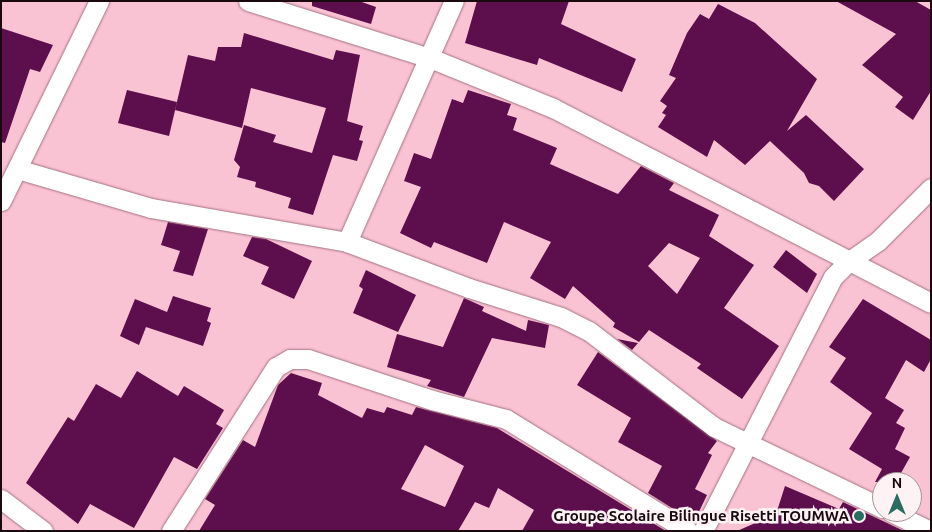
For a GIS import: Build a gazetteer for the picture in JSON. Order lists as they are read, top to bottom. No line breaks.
{"places":["Groupe Scolaire Bilingue Risetti TOUMWA"],"north":"top"}
